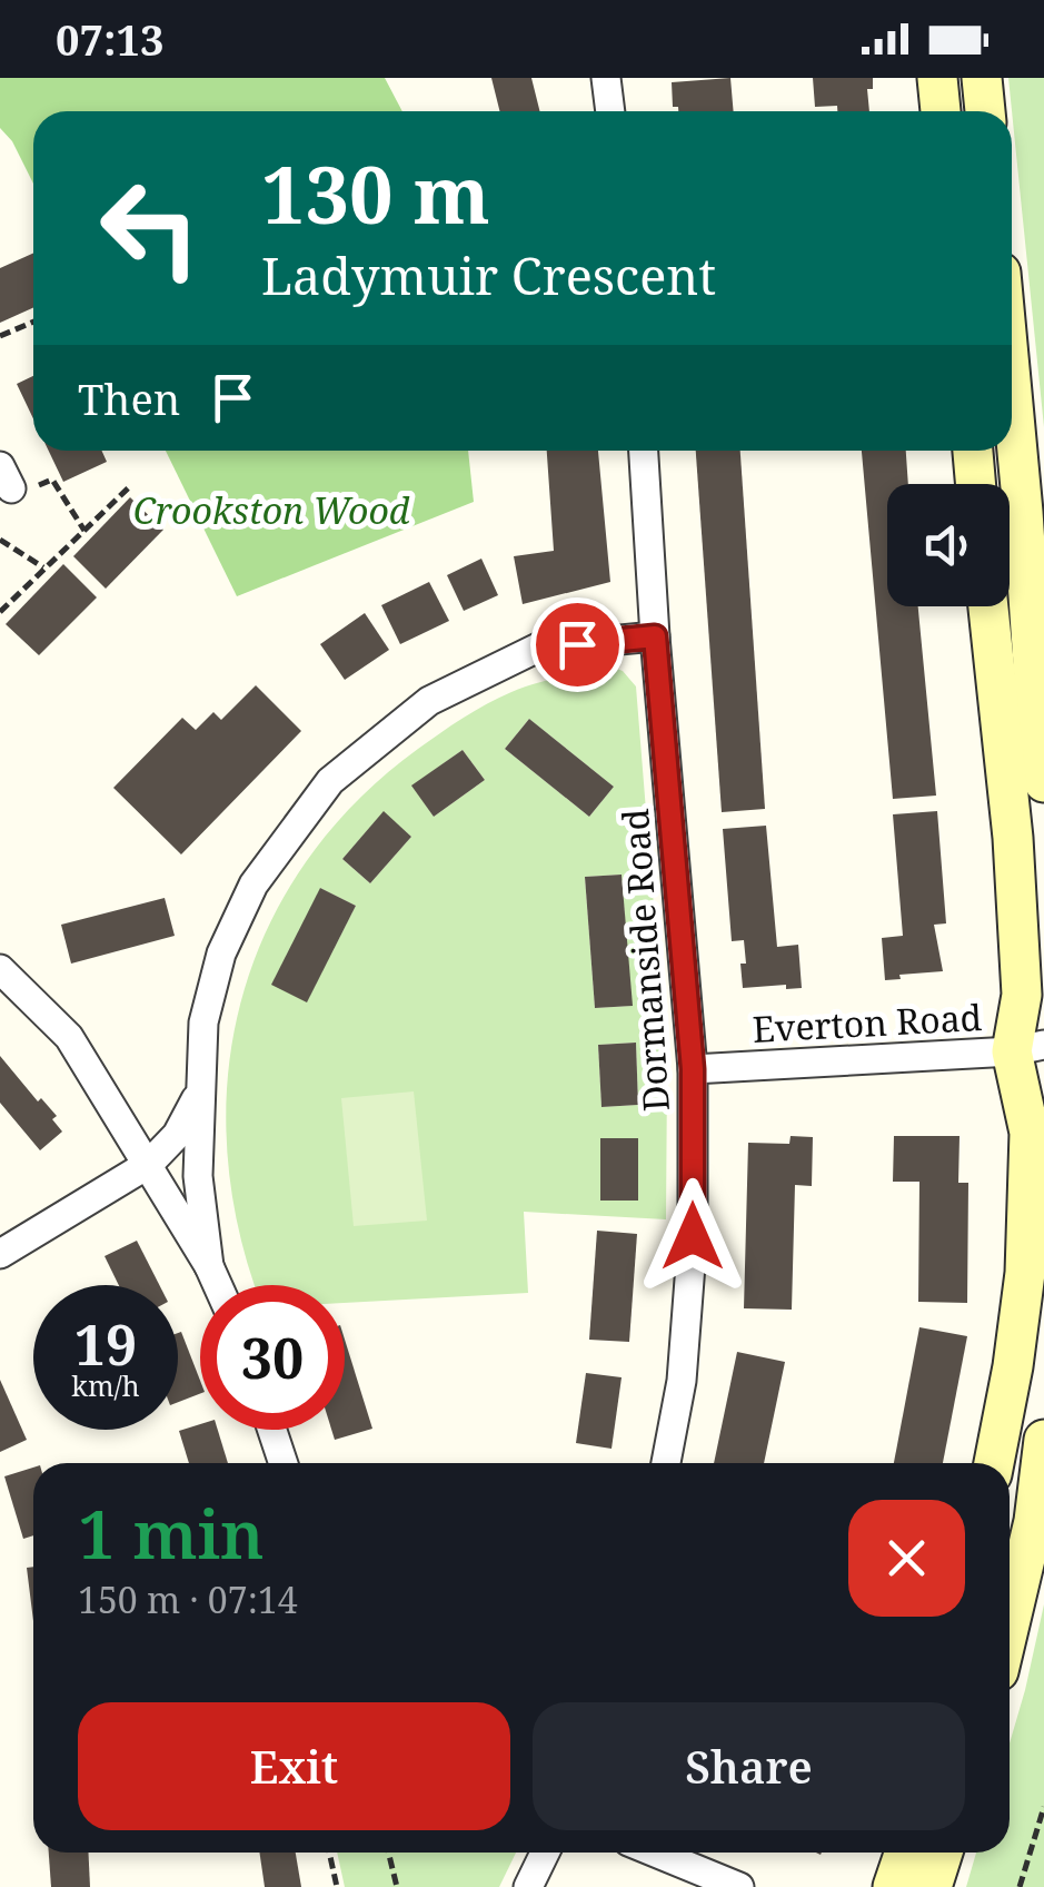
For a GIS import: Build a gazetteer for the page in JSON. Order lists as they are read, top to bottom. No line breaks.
{"streets":{"street":["Dormanside Road","Everton Road"]},"crossings":[["Dormanside Road","Everton Road"]],"parks":["Crookston Wood"],"page":{"status":"07:13","turn":["130 m","Ladymuir Crescent"],"then":"Then","speed":"19 km/h","limit":"30","heading":["1 min","150 m · 07:14"],"buttons":["Exit","Share"]}}
